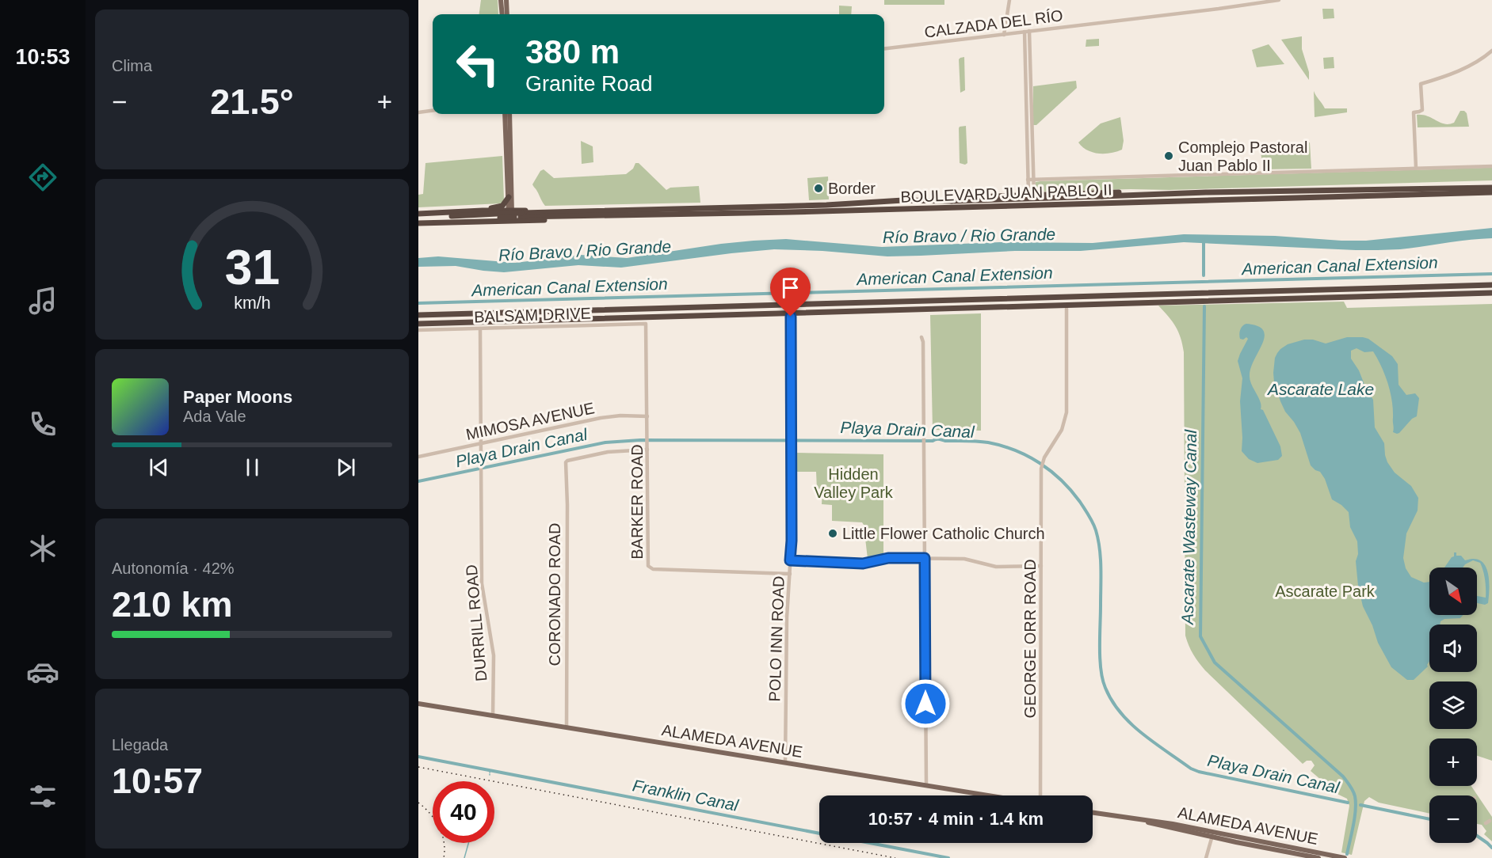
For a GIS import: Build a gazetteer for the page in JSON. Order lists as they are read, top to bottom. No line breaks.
{"streets":{"highway":["BOULEVARD JUAN PABLO II"],"main road":["ALAMEDA AVENUE"],"street":["CALZADA DEL RÍO","BALSAM DRIVE","MIMOSA AVENUE","BARKER ROAD","CORONADO ROAD","DURRILL ROAD","POLO INN ROAD","GEORGE ORR ROAD"]},"crossings":[["BALSAM DRIVE","BARKER ROAD"],["BALSAM DRIVE","DURRILL ROAD"],["MIMOSA AVENUE","BARKER ROAD"],["MIMOSA AVENUE","DURRILL ROAD"],["BARKER ROAD","CORONADO ROAD"],["BARKER ROAD","POLO INN ROAD"],["CORONADO ROAD","ALAMEDA AVENUE"],["DURRILL ROAD","ALAMEDA AVENUE"],["POLO INN ROAD","ALAMEDA AVENUE"]],"water":["Río Bravo / Rio Grande","American Canal Extension","Ascarate Lake","Playa Drain Canal","Ascarate Wasteway Canal","Franklin Canal"],"parks":["Hidden Valley Park","Ascarate Park"],"places":["Complejo Pastoral Juan Pablo II","Border","Little Flower Catholic Church"],"north":"bottom right","page":{"tabs":"10:53","tile":["Clima",["Autonomía · 42%","210 km"],["Llegada","10:57"]],"turn":["380 m","Granite Road"],"heat":["−","21.5°","+"],"song":["Paper Moons","Ada Vale"],"map_buttons":["+","−"],"limit":"40","trip":"10:57 · 4 min · 1.4 km","gauge":["31","km/h"]}}
